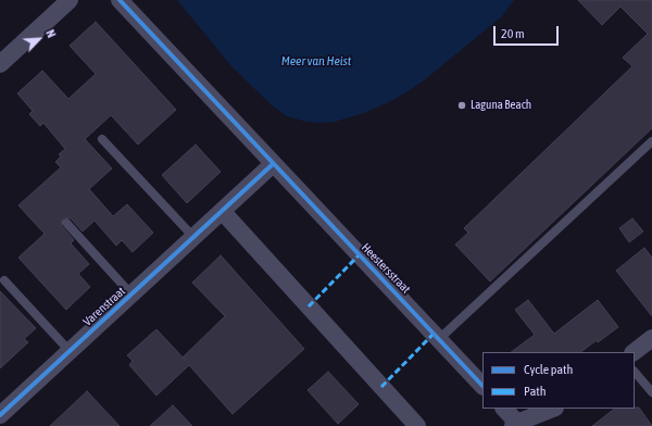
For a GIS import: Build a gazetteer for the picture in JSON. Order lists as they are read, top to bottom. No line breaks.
{"streets":{"street":["Heestersstraat","Varenstraat"]},"water":["Meer van Heist"],"places":["Laguna Beach"],"legend":["Cycle path","Path"],"scale_bar":"20 m","north":"top right"}
